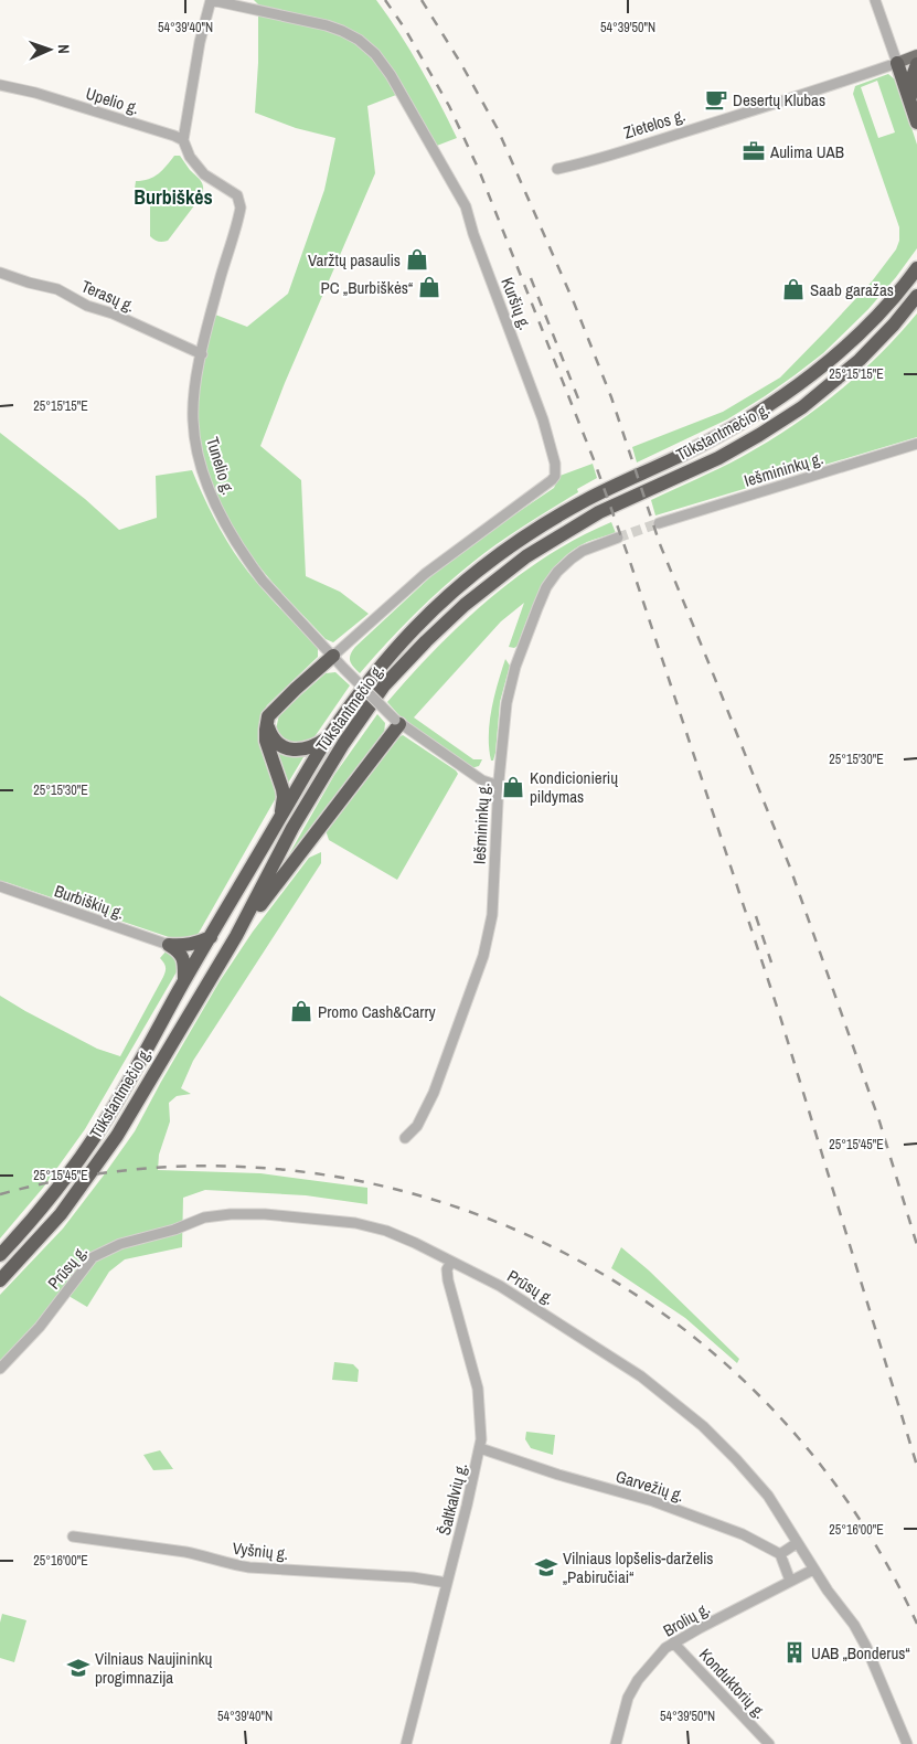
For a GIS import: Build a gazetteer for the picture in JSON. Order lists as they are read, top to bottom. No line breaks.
{"streets":{"highway":["Tūkstantmečio g."],"main road":["Zietelos g."],"street":["Upelio g.","Terasų g.","Kuršių g.","Tunelio g.","Iešmininkų g.","Burbiškių g.","Prūsų g.","Garvežių g.","Šaltkalvių g.","Vyšnių g.","Brolių g.","Konduktorių g."]},"crossings":[["Upelio g.","Tunelio g."],["Terasų g.","Tunelio g."],["Kuršių g.","Tunelio g."],["Tunelio g.","Iešmininkų g."],["Prūsų g.","Šaltkalvių g."],["Prūsų g.","Brolių g."],["Garvežių g.","Šaltkalvių g."],["Šaltkalvių g.","Vyšnių g."],["Brolių g.","Konduktorių g."]],"districts":["Burbiškės"],"places":{"cafe":["Desertų Klubas"],"office":["Aulima UAB"],"shop":["Varžtų pasaulis","PC „Burbiškės“","Saab garažas","Kondicionierių pildymas","Promo Cash&Carry"],"school or university":["Vilniaus lopšelis-darželis „Pabiručiai“","Vilniaus Naujininkų progimnazija"],"building":["UAB „Bonderus“"]},"north":"right","coordinates":["54°39'40\"N","54°39'50\"N","25°15'15\"E","25°15'30\"E","25°15'45\"E","25°16'00\"E"]}
